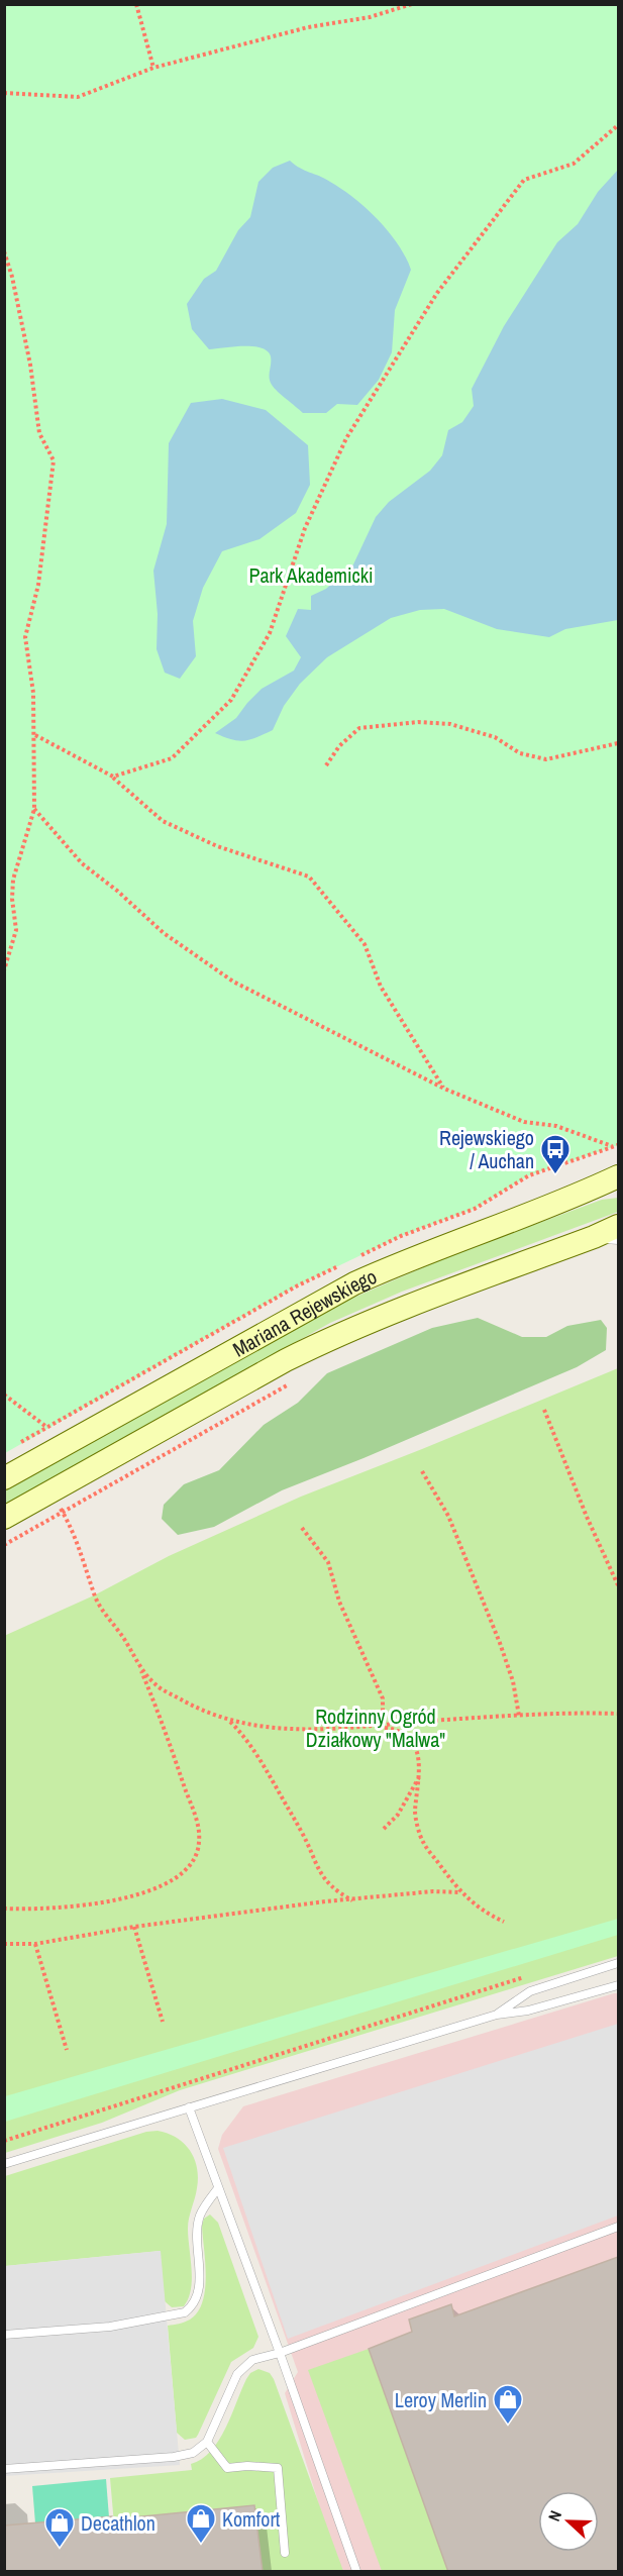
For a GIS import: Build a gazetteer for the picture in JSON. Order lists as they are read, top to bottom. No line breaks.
{"streets":{"street":["Mariana Rejewskiego"]},"parks":["Park Akademicki","Rodzinny Ogród Działkowy \"Malwa\""],"places":{"bus stop":["Rejewskiego / Auchan"],"shop":["Leroy Merlin","Komfort","Decathlon"]},"north":"left"}
